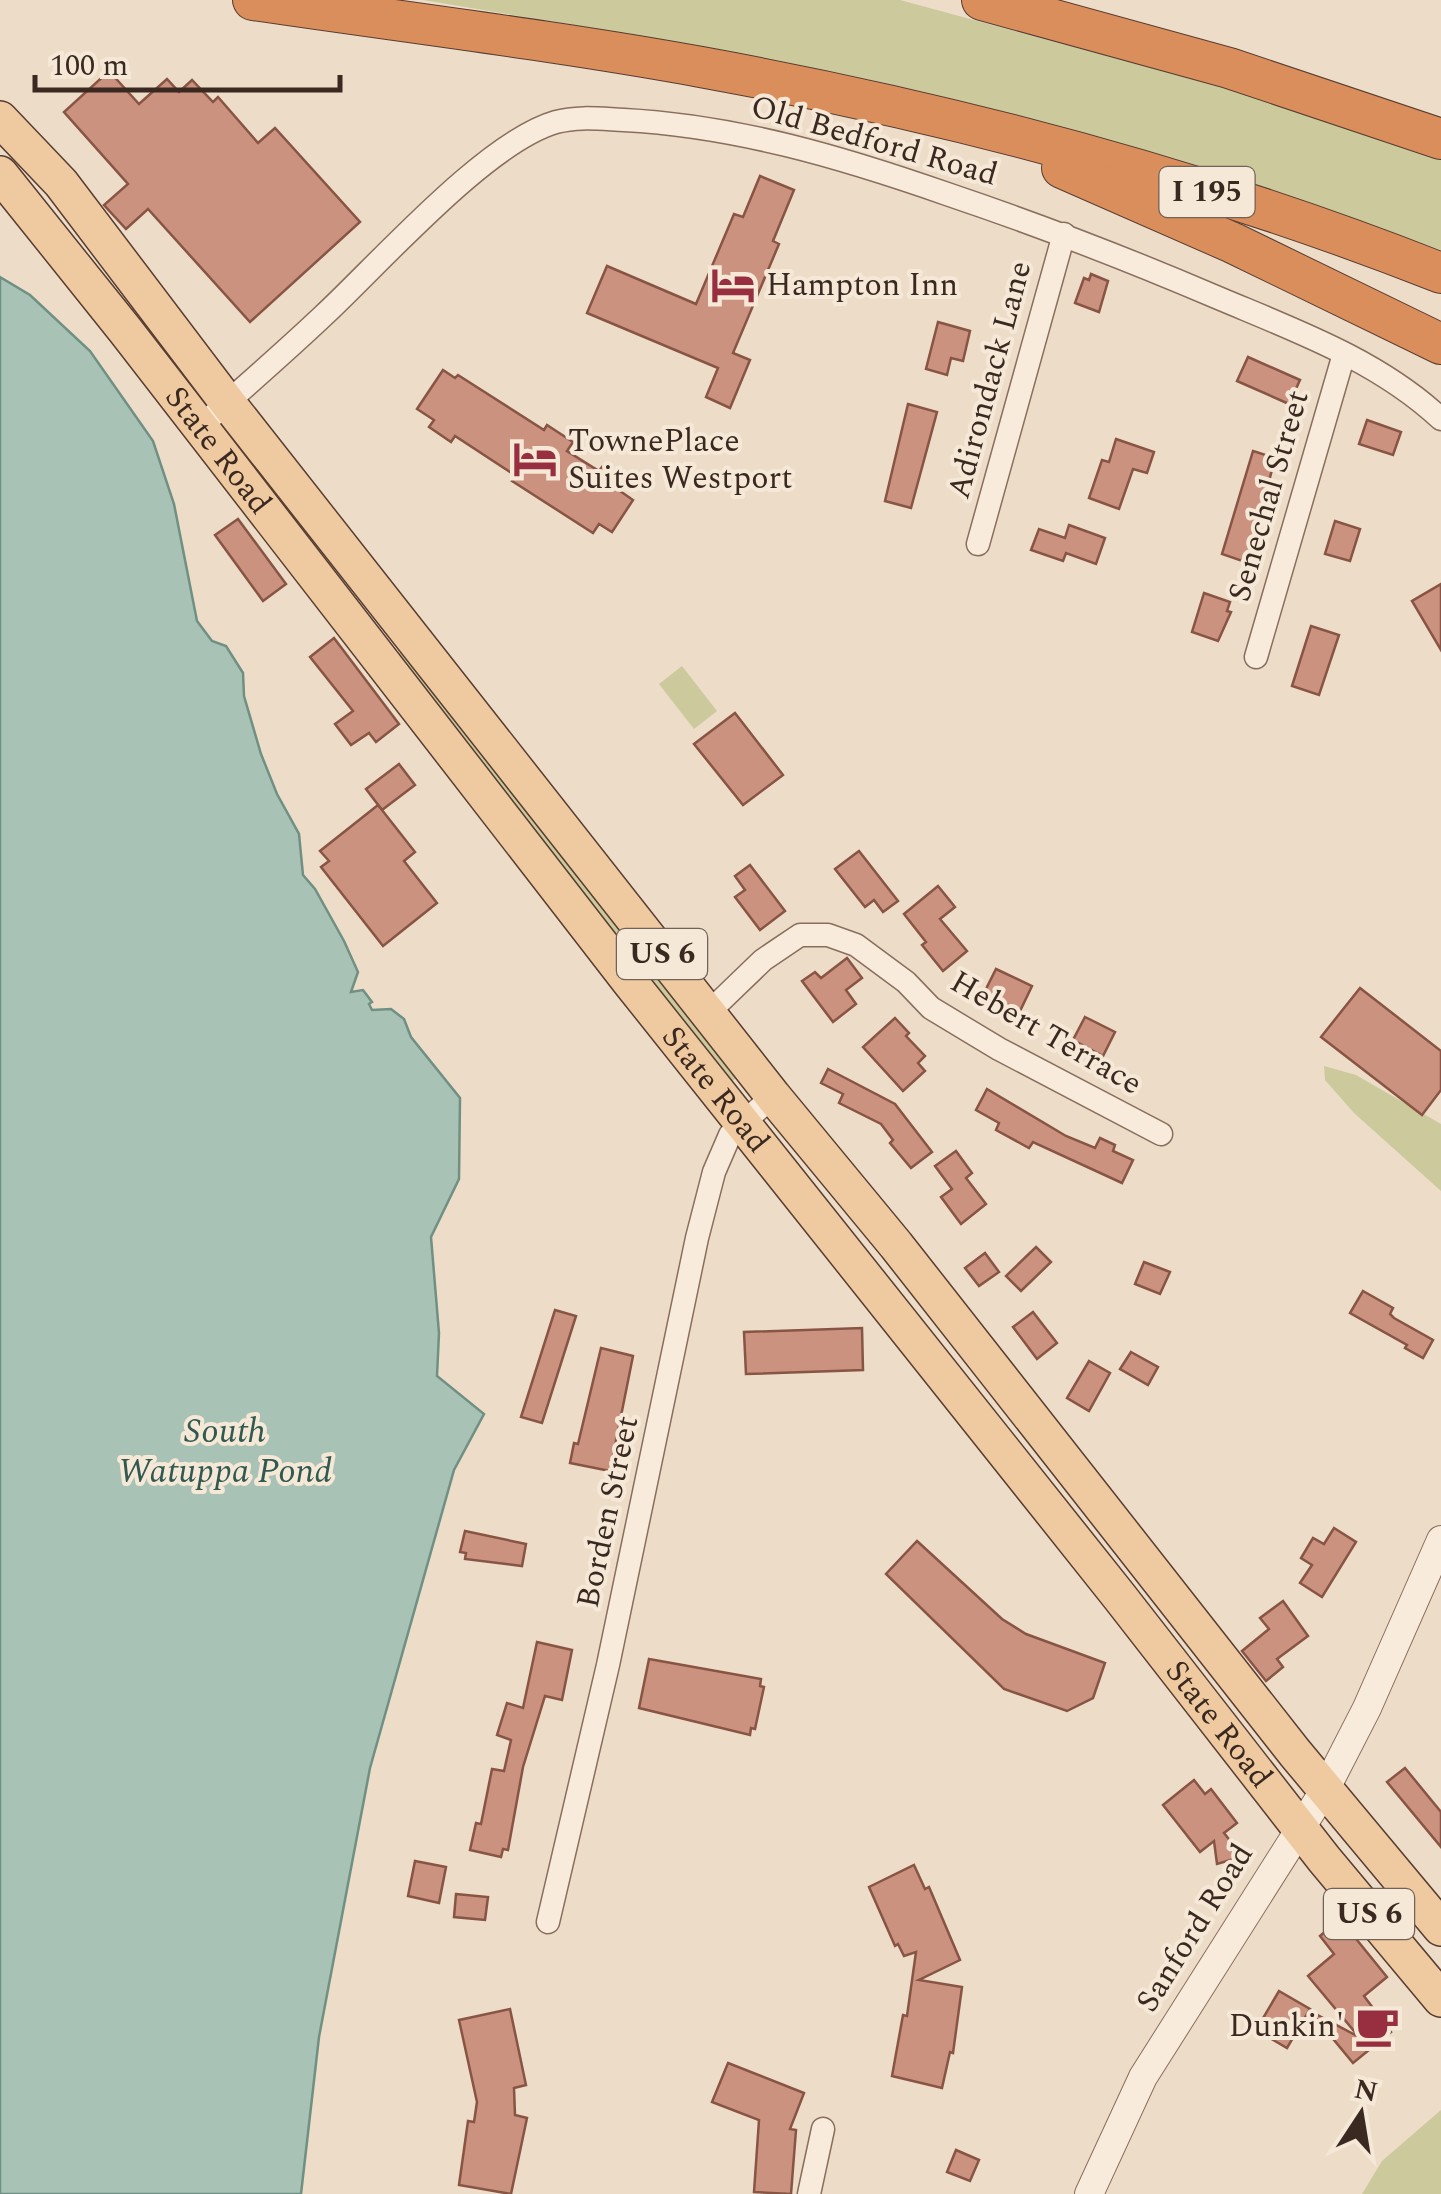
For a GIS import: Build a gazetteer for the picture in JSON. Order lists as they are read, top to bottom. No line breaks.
{"streets":{"highway":["I 195"],"main road":["State Road","US 6"],"street":["Old Bedford Road","Adirondack Lane","Senechal Street","Hebert Terrace","Borden Street","Sanford Road"]},"crossings":[["Old Bedford Road","Adirondack Lane"],["Old Bedford Road","State Road"],["Old Bedford Road","Senechal Street"],["State Road","Hebert Terrace"],["State Road","Borden Street"],["State Road","Sanford Road"]],"water":["South Watuppa Pond"],"places":{"hotel":["Hampton Inn","TownePlace Suites Westport"],"cafe":["Dunkin'"]},"scale_bar":"100 m","north":"top"}
